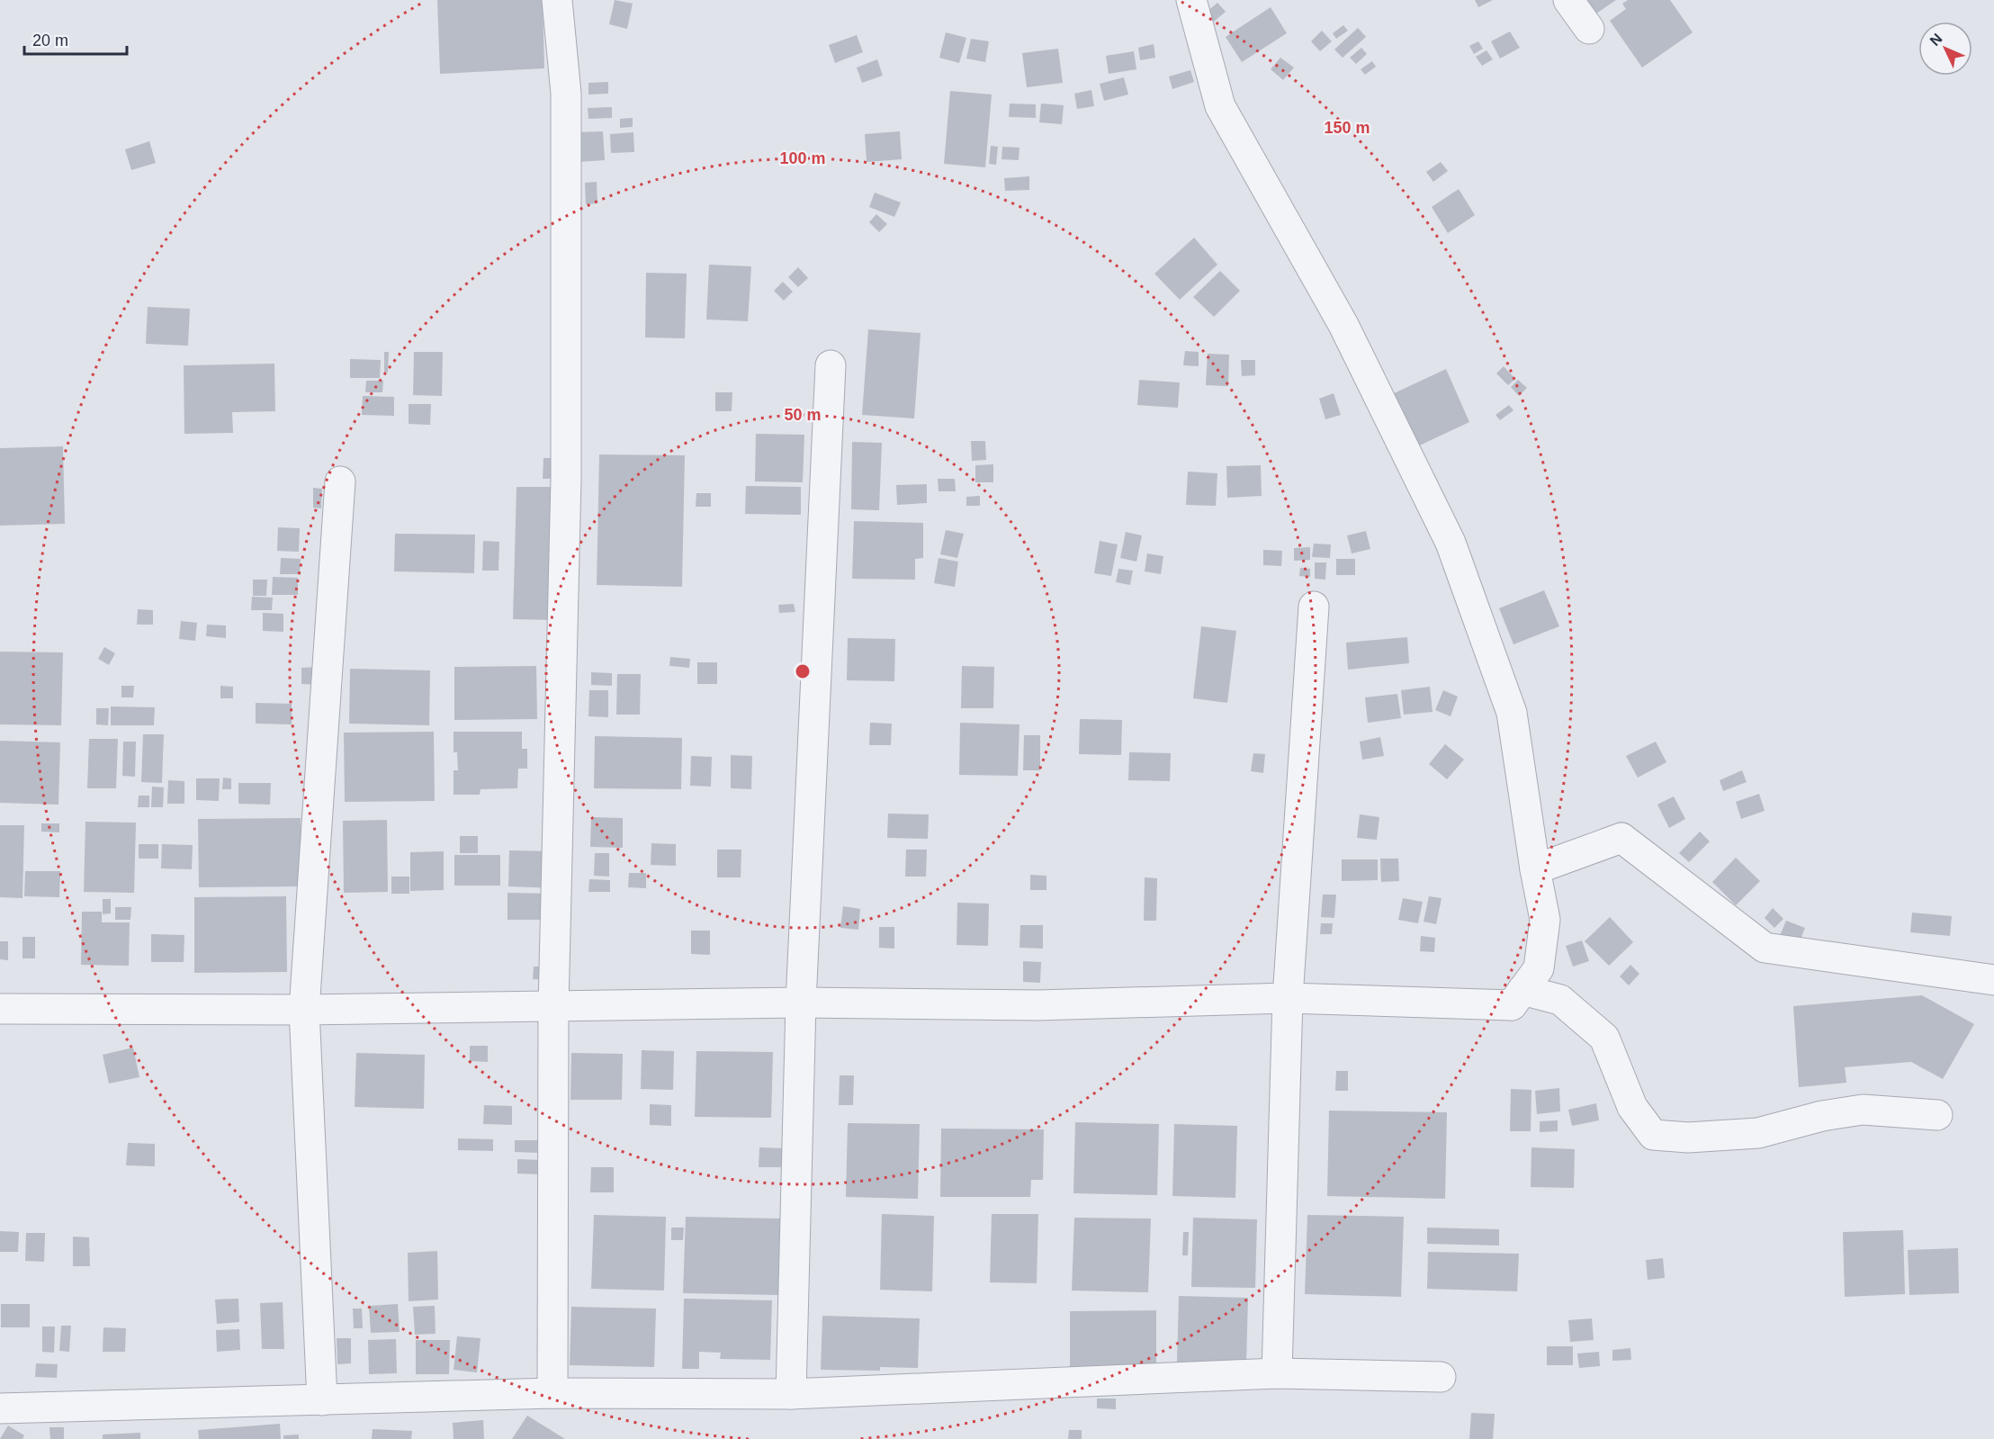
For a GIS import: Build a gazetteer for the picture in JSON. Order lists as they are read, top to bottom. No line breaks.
{"scale_bar":"20 m","north":"top left","rings":["150 m","100 m","50 m"]}
